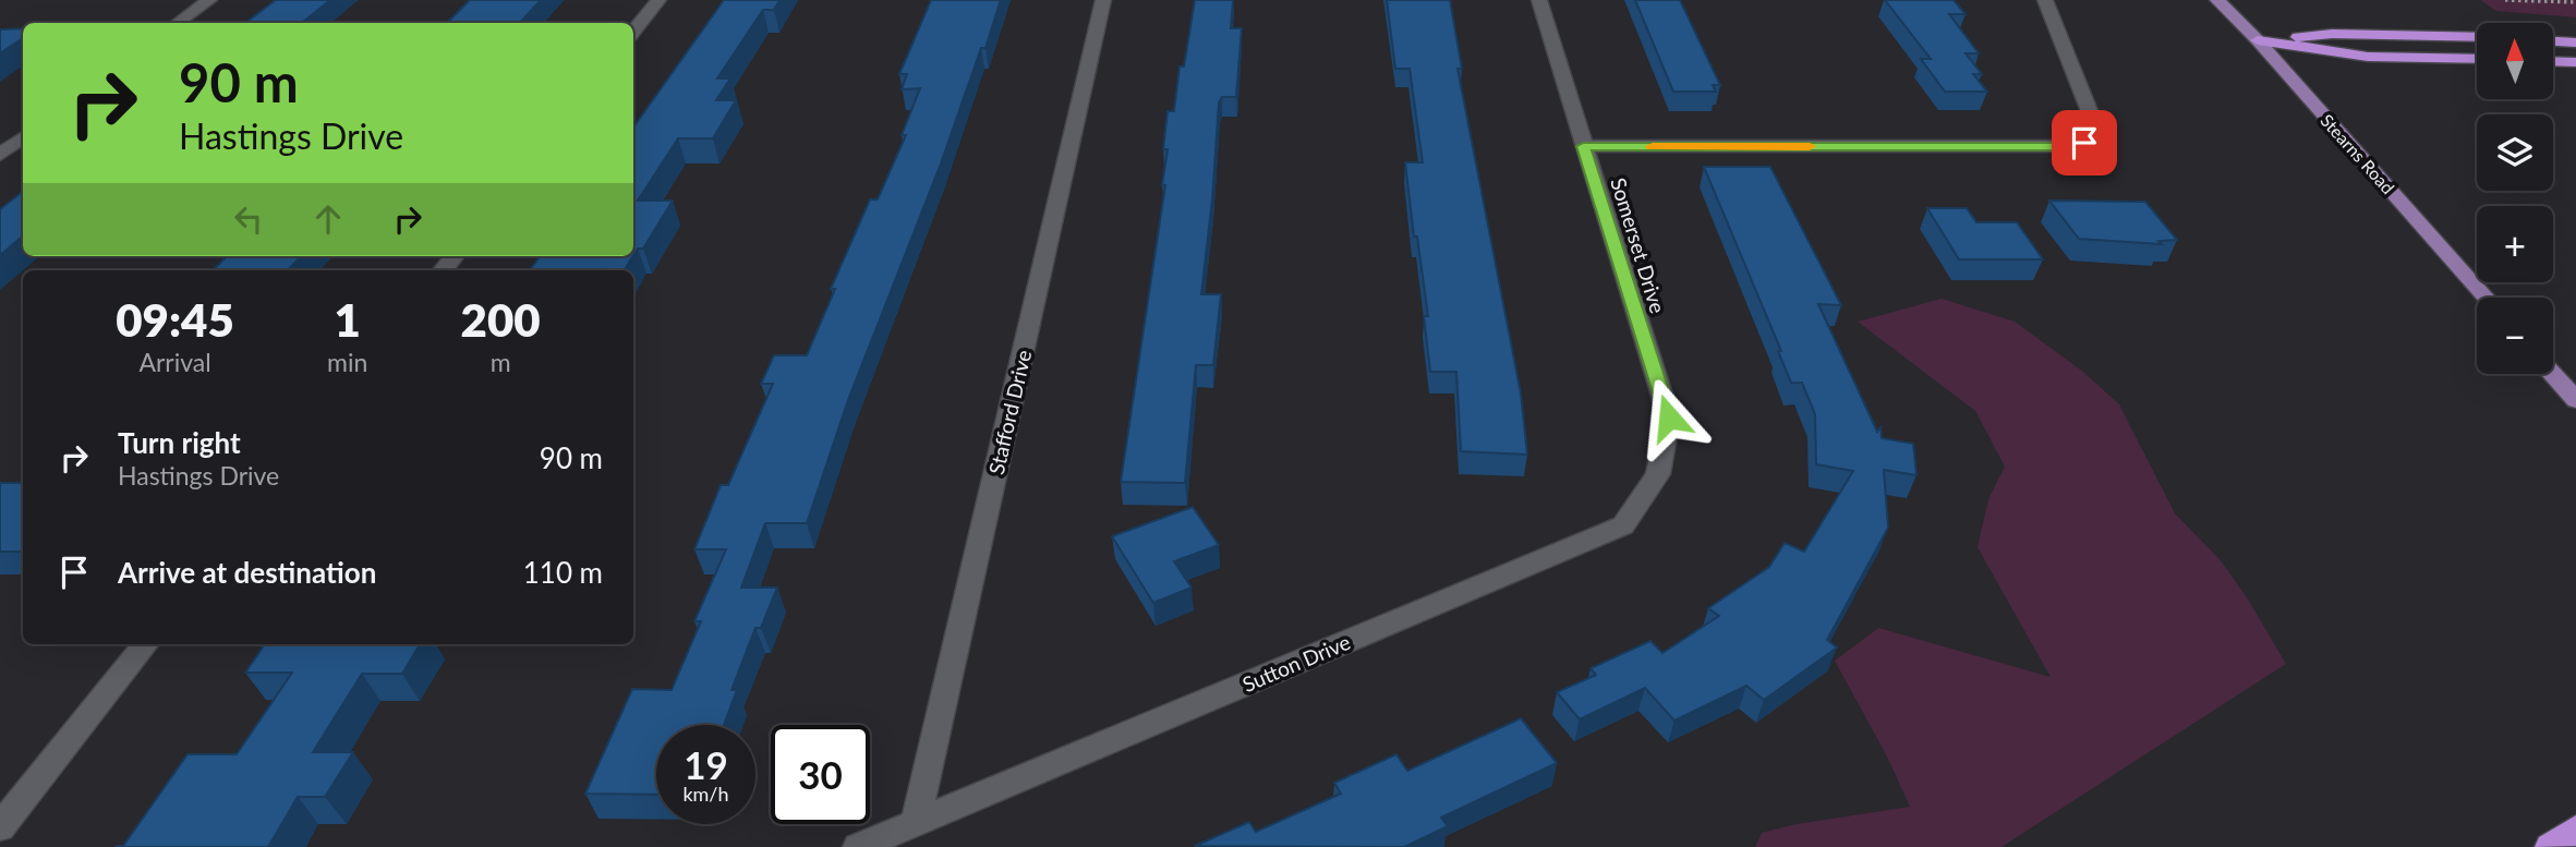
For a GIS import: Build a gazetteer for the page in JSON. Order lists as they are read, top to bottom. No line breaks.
{"streets":{"main road":["Stearns Road"],"street":["Somerset Drive","Stafford Drive","Sutton Drive"]},"crossings":[["Somerset Drive","Sutton Drive"],["Stafford Drive","Sutton Drive"]],"north":"top","page":{"map_buttons":["+","−"],"turn":["90 m","Hastings Drive"],"eta":["09:45","Arrival","1","min","200","m"],"list":[{"name":"Turn right","note":"Hastings Drive","value":"90 m"},{"name":"Arrive at destination","value":"110 m"}],"speed":"19 km/h","limit":"30"}}
